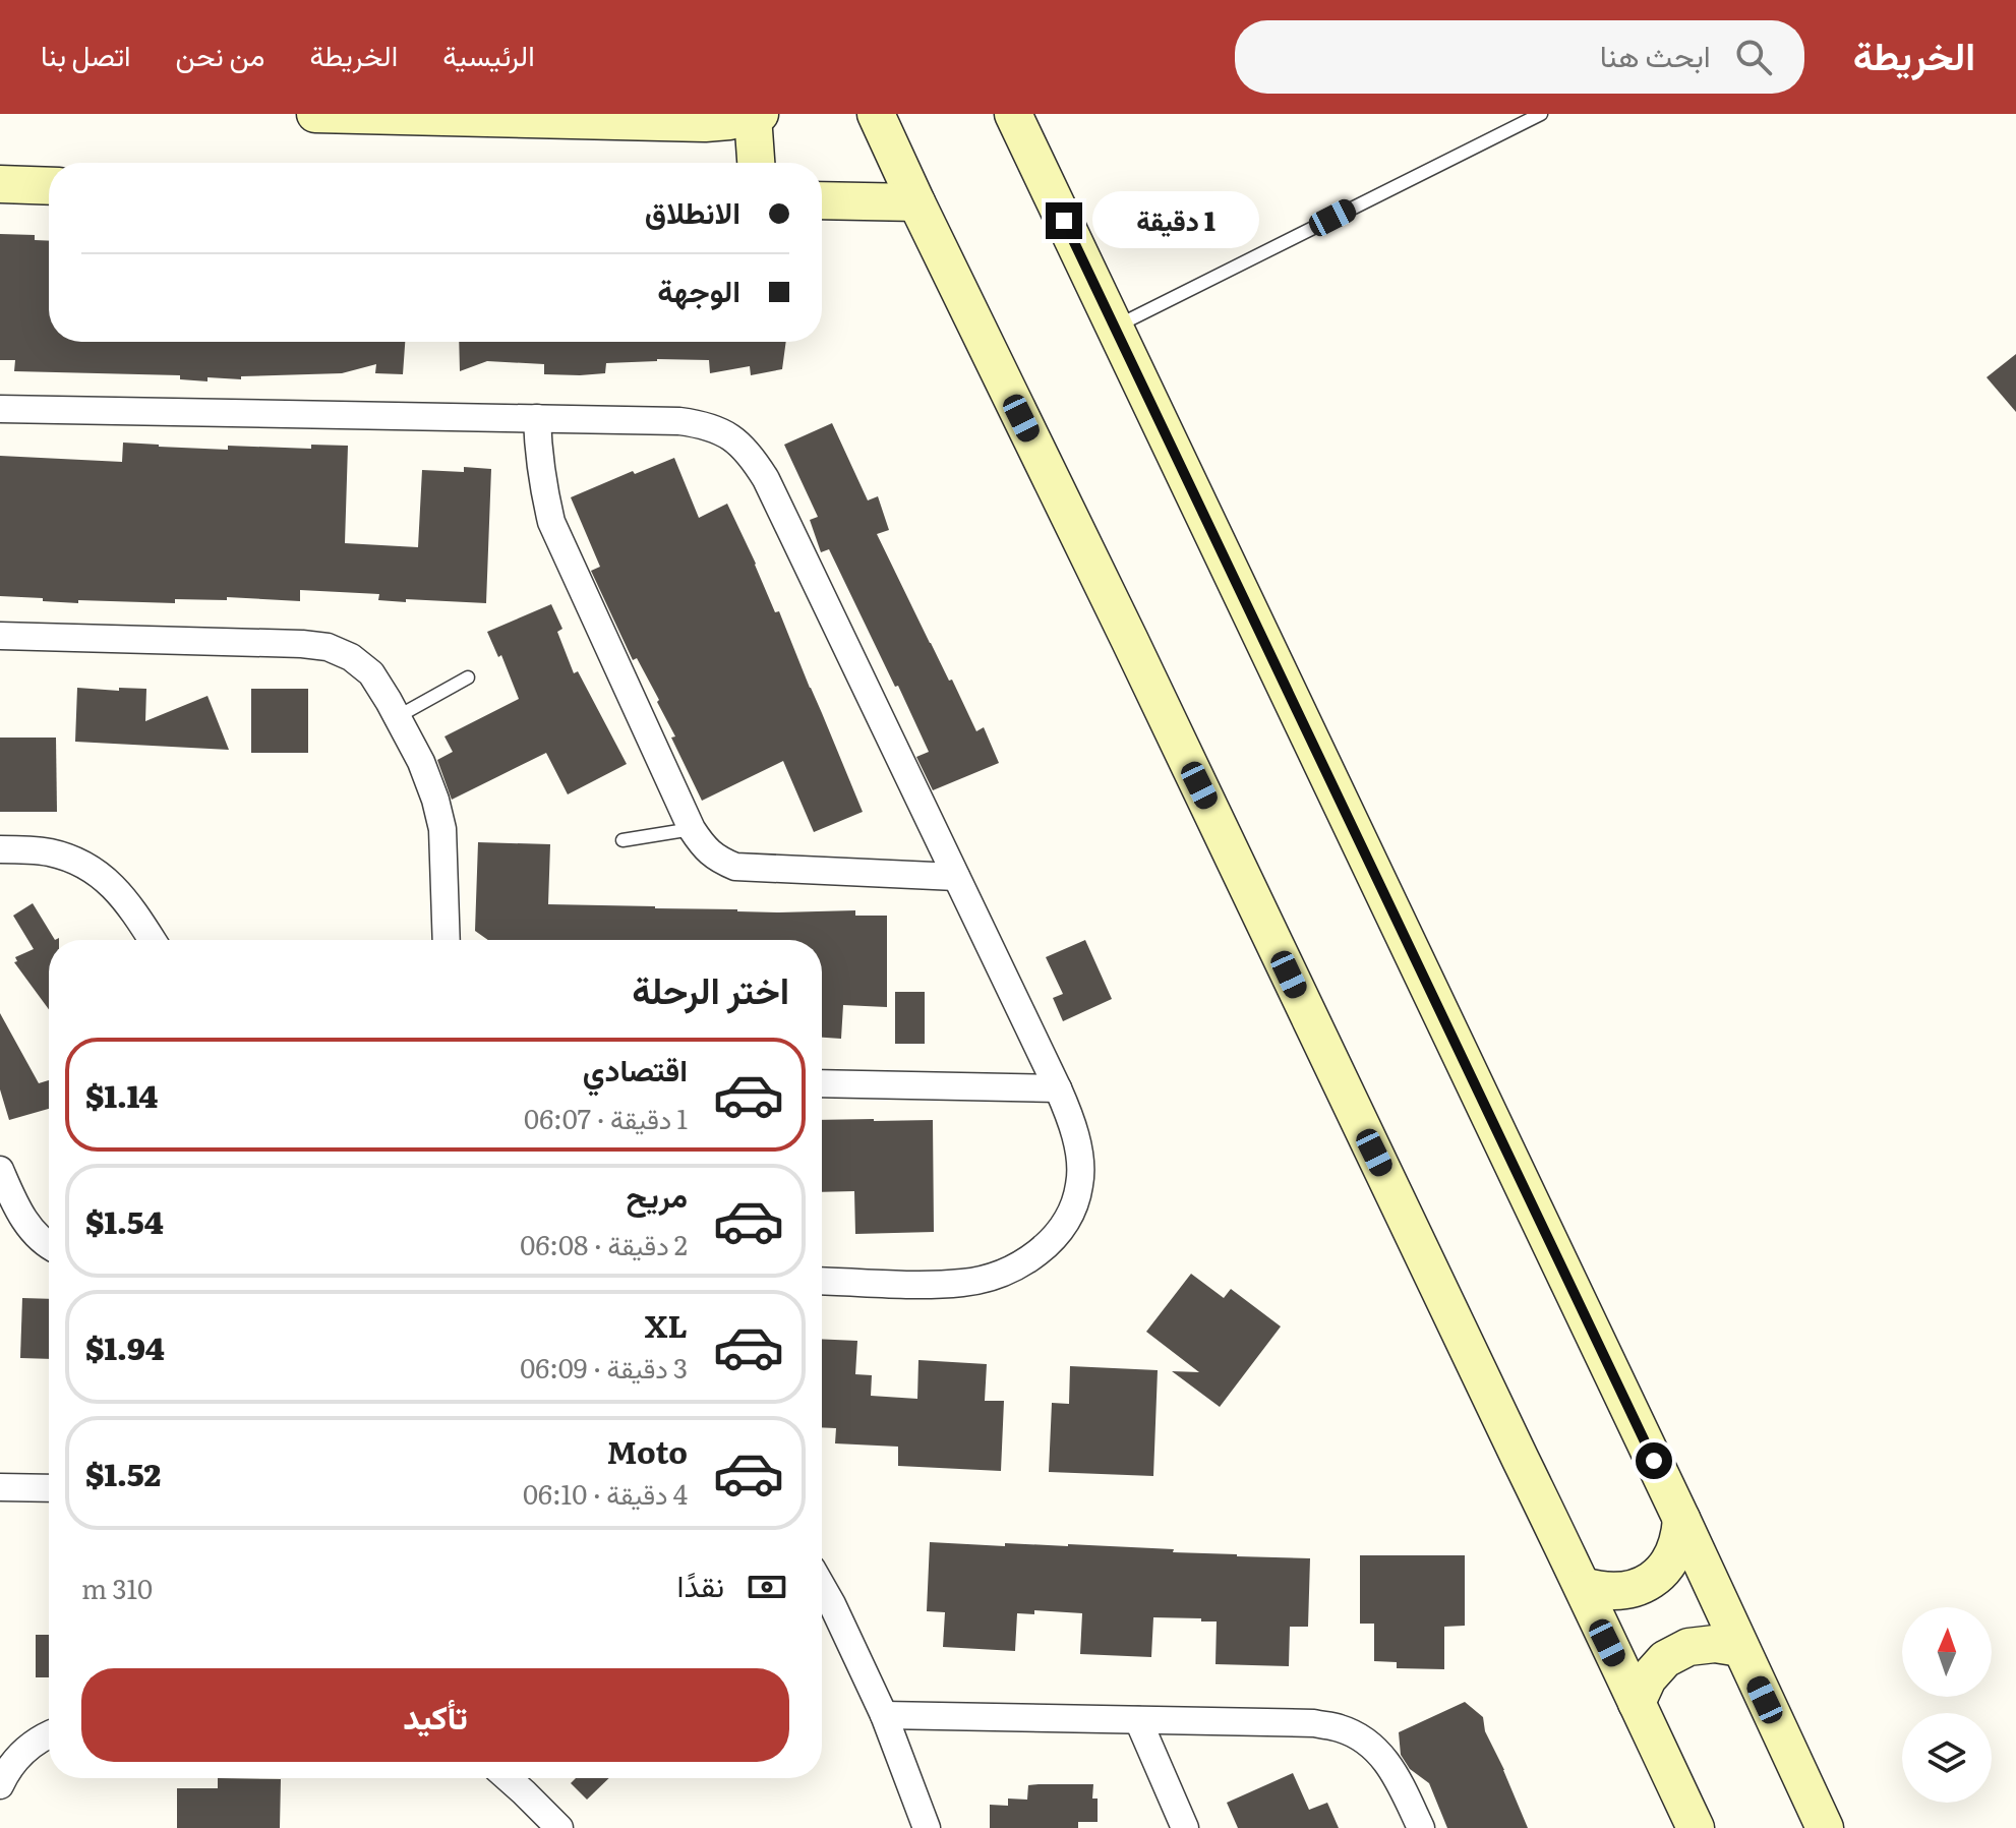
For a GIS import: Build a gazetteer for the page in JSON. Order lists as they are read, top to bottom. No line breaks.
{"north":"top","page":{"header":"الخريطة","search":"ابحث هنا","nav":["الرئيسية","الخريطة","من نحن","اتصل بنا"],"banner":["الانطلاق","الوجهة"],"bubble":"1 دقيقة","heading":"اختر الرحلة","list":[{"name":"اقتصادي","note":"1 دقيقة · 06:07","value":"$1.14"},{"name":"مريح","note":"2 دقيقة · 06:08","value":"$1.54"},{"name":"XL","note":"3 دقيقة · 06:09","value":"$1.94"},{"name":"Moto","note":"4 دقيقة · 06:10","value":"$1.52"}],"pay":["نقدًا","310 m"],"buttons":"تأكيد"}}
